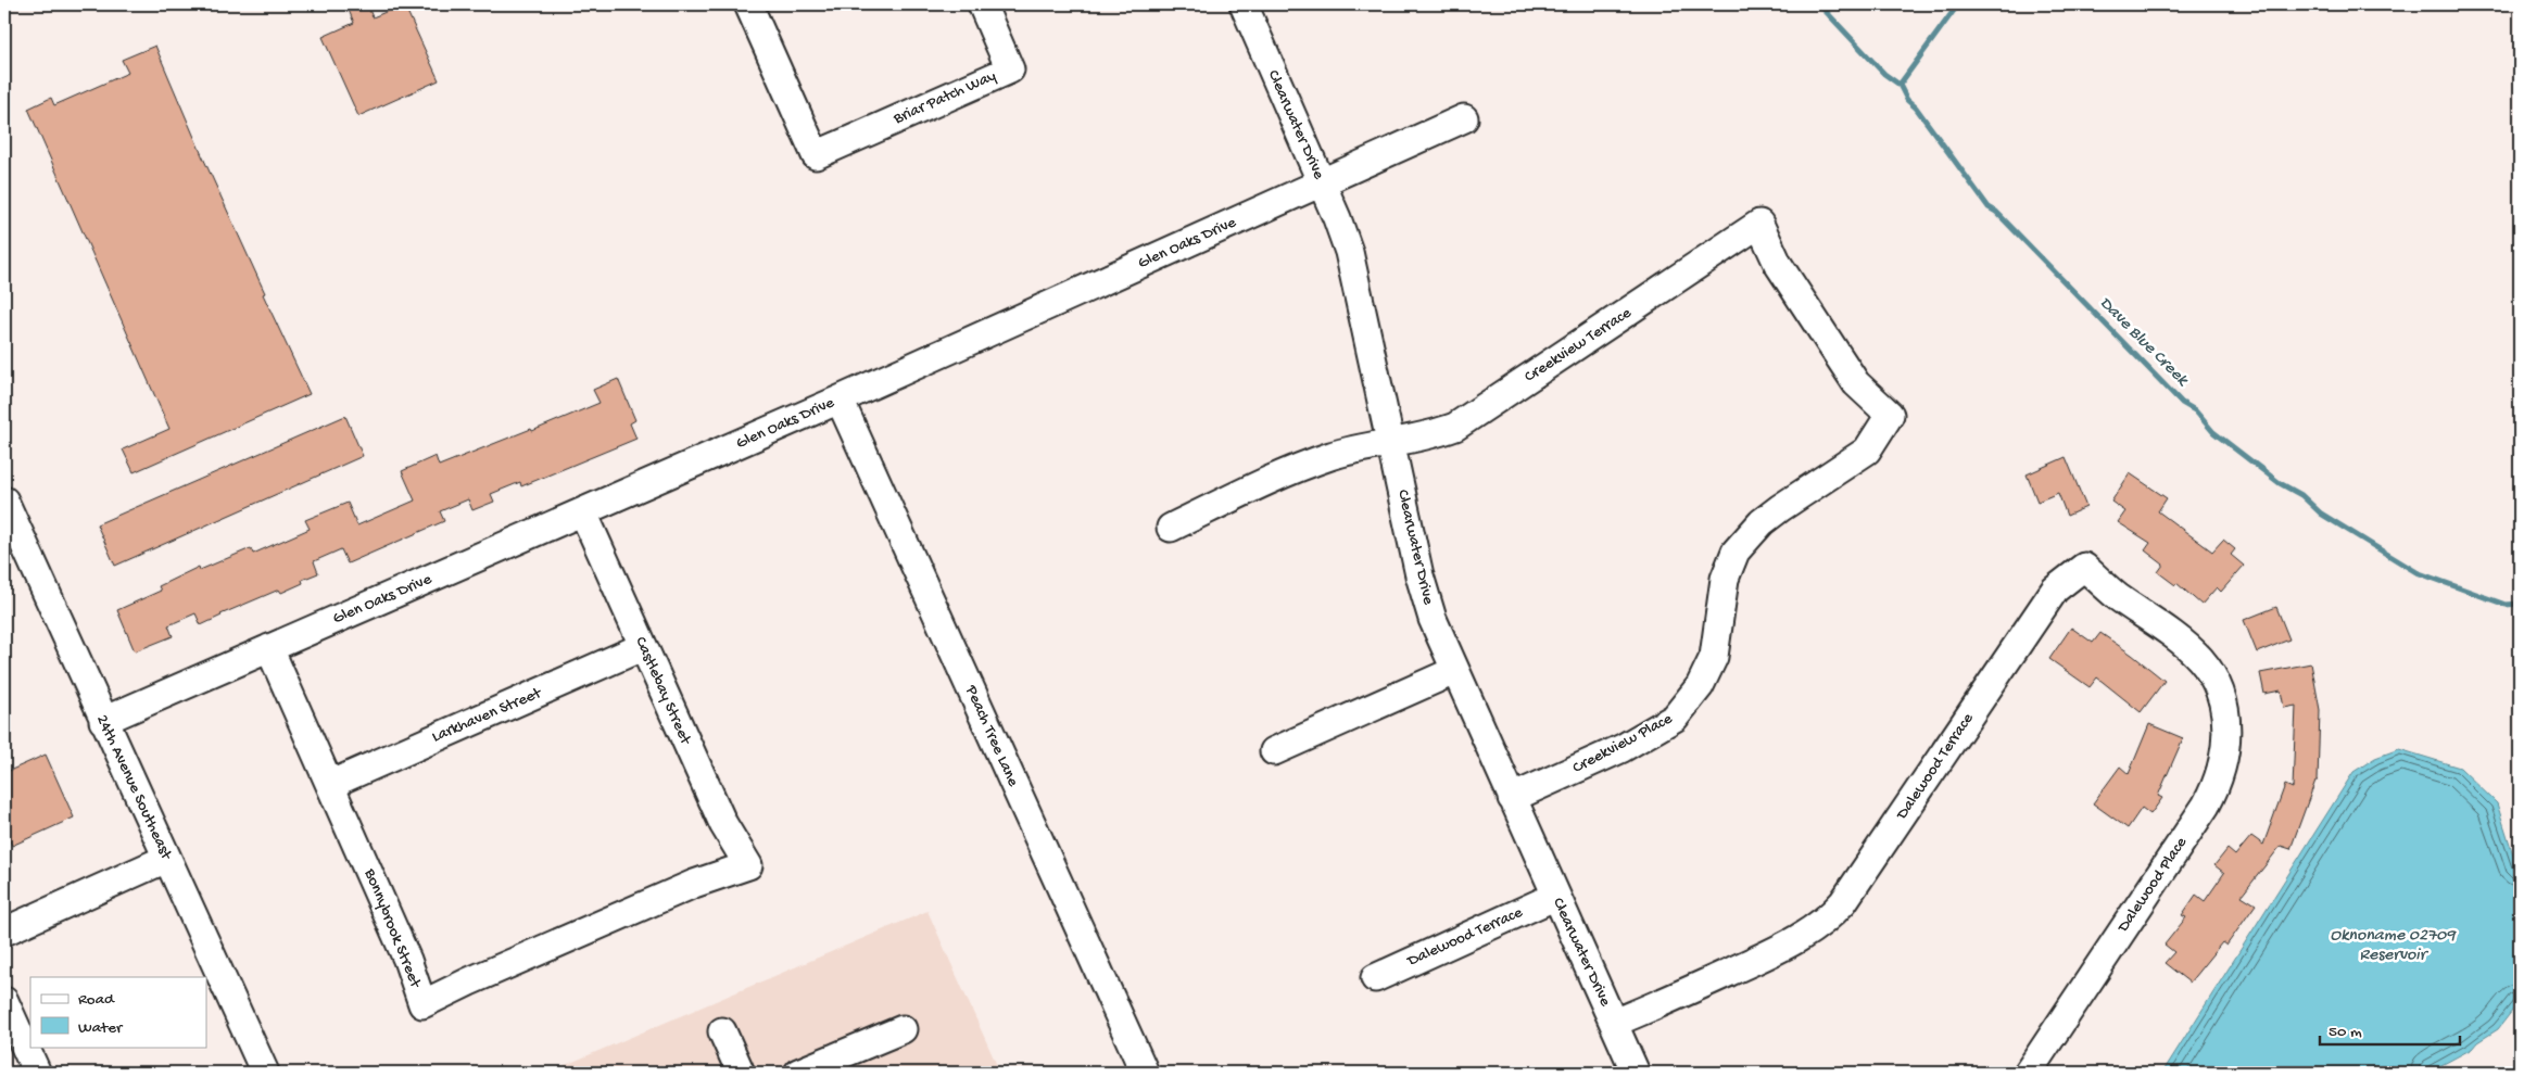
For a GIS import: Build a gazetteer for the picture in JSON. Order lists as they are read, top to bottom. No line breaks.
{"streets":{"street":["Briar Patch Way","Clearwater Drive","Glen Oaks Drive","Creekview Terrace","Castlebay Street","Larkhaven Street","Peach Tree Lane","Creekview Place","Dalewood Terrace","24th Avenue Southeast","Dalewood Place","Bonnybrook Street"]},"crossings":[["Clearwater Drive","Glen Oaks Drive"],["Clearwater Drive","Creekview Terrace"],["Clearwater Drive","Creekview Place"],["Clearwater Drive","Dalewood Terrace"],["Glen Oaks Drive","Castlebay Street"],["Glen Oaks Drive","Peach Tree Lane"],["Glen Oaks Drive","24th Avenue Southeast"],["Glen Oaks Drive","Bonnybrook Street"],["Creekview Terrace","Creekview Place"],["Castlebay Street","Larkhaven Street"],["Castlebay Street","Bonnybrook Street"],["Larkhaven Street","Bonnybrook Street"],["Dalewood Terrace","Dalewood Place"]],"water":["Dave Blue Creek","Oknoname 02709 Reservoir"],"legend":["Road","Water"],"scale_bar":"50 m"}
